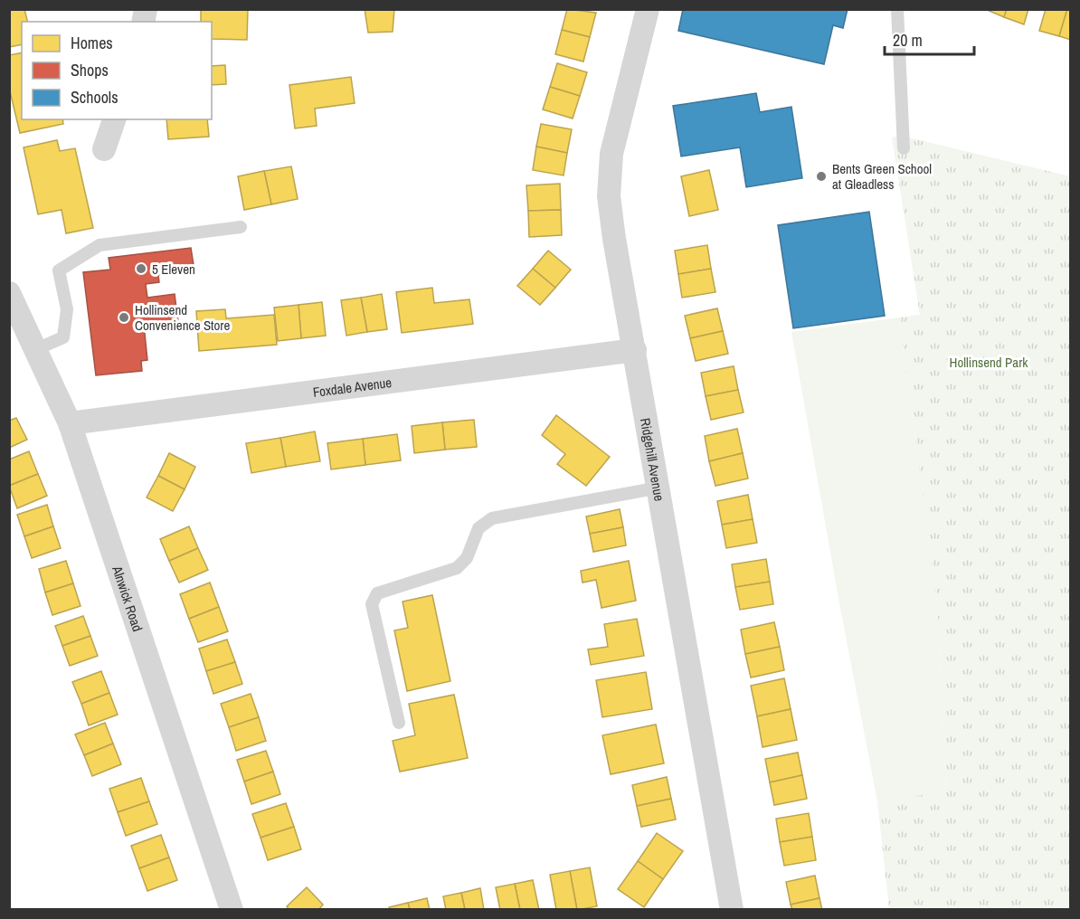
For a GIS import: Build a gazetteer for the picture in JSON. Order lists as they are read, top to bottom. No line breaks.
{"streets":{"street":["Foxdale Avenue","Ridgehill Avenue","Alnwick Road"]},"crossings":[["Foxdale Avenue","Ridgehill Avenue"],["Foxdale Avenue","Alnwick Road"]],"parks":["Hollinsend Park"],"places":["Bents Green School at Gleadless","5 Eleven","Hollinsend Convenience Store"],"legend":["Homes","Shops","Schools"],"scale_bar":"20 m"}
